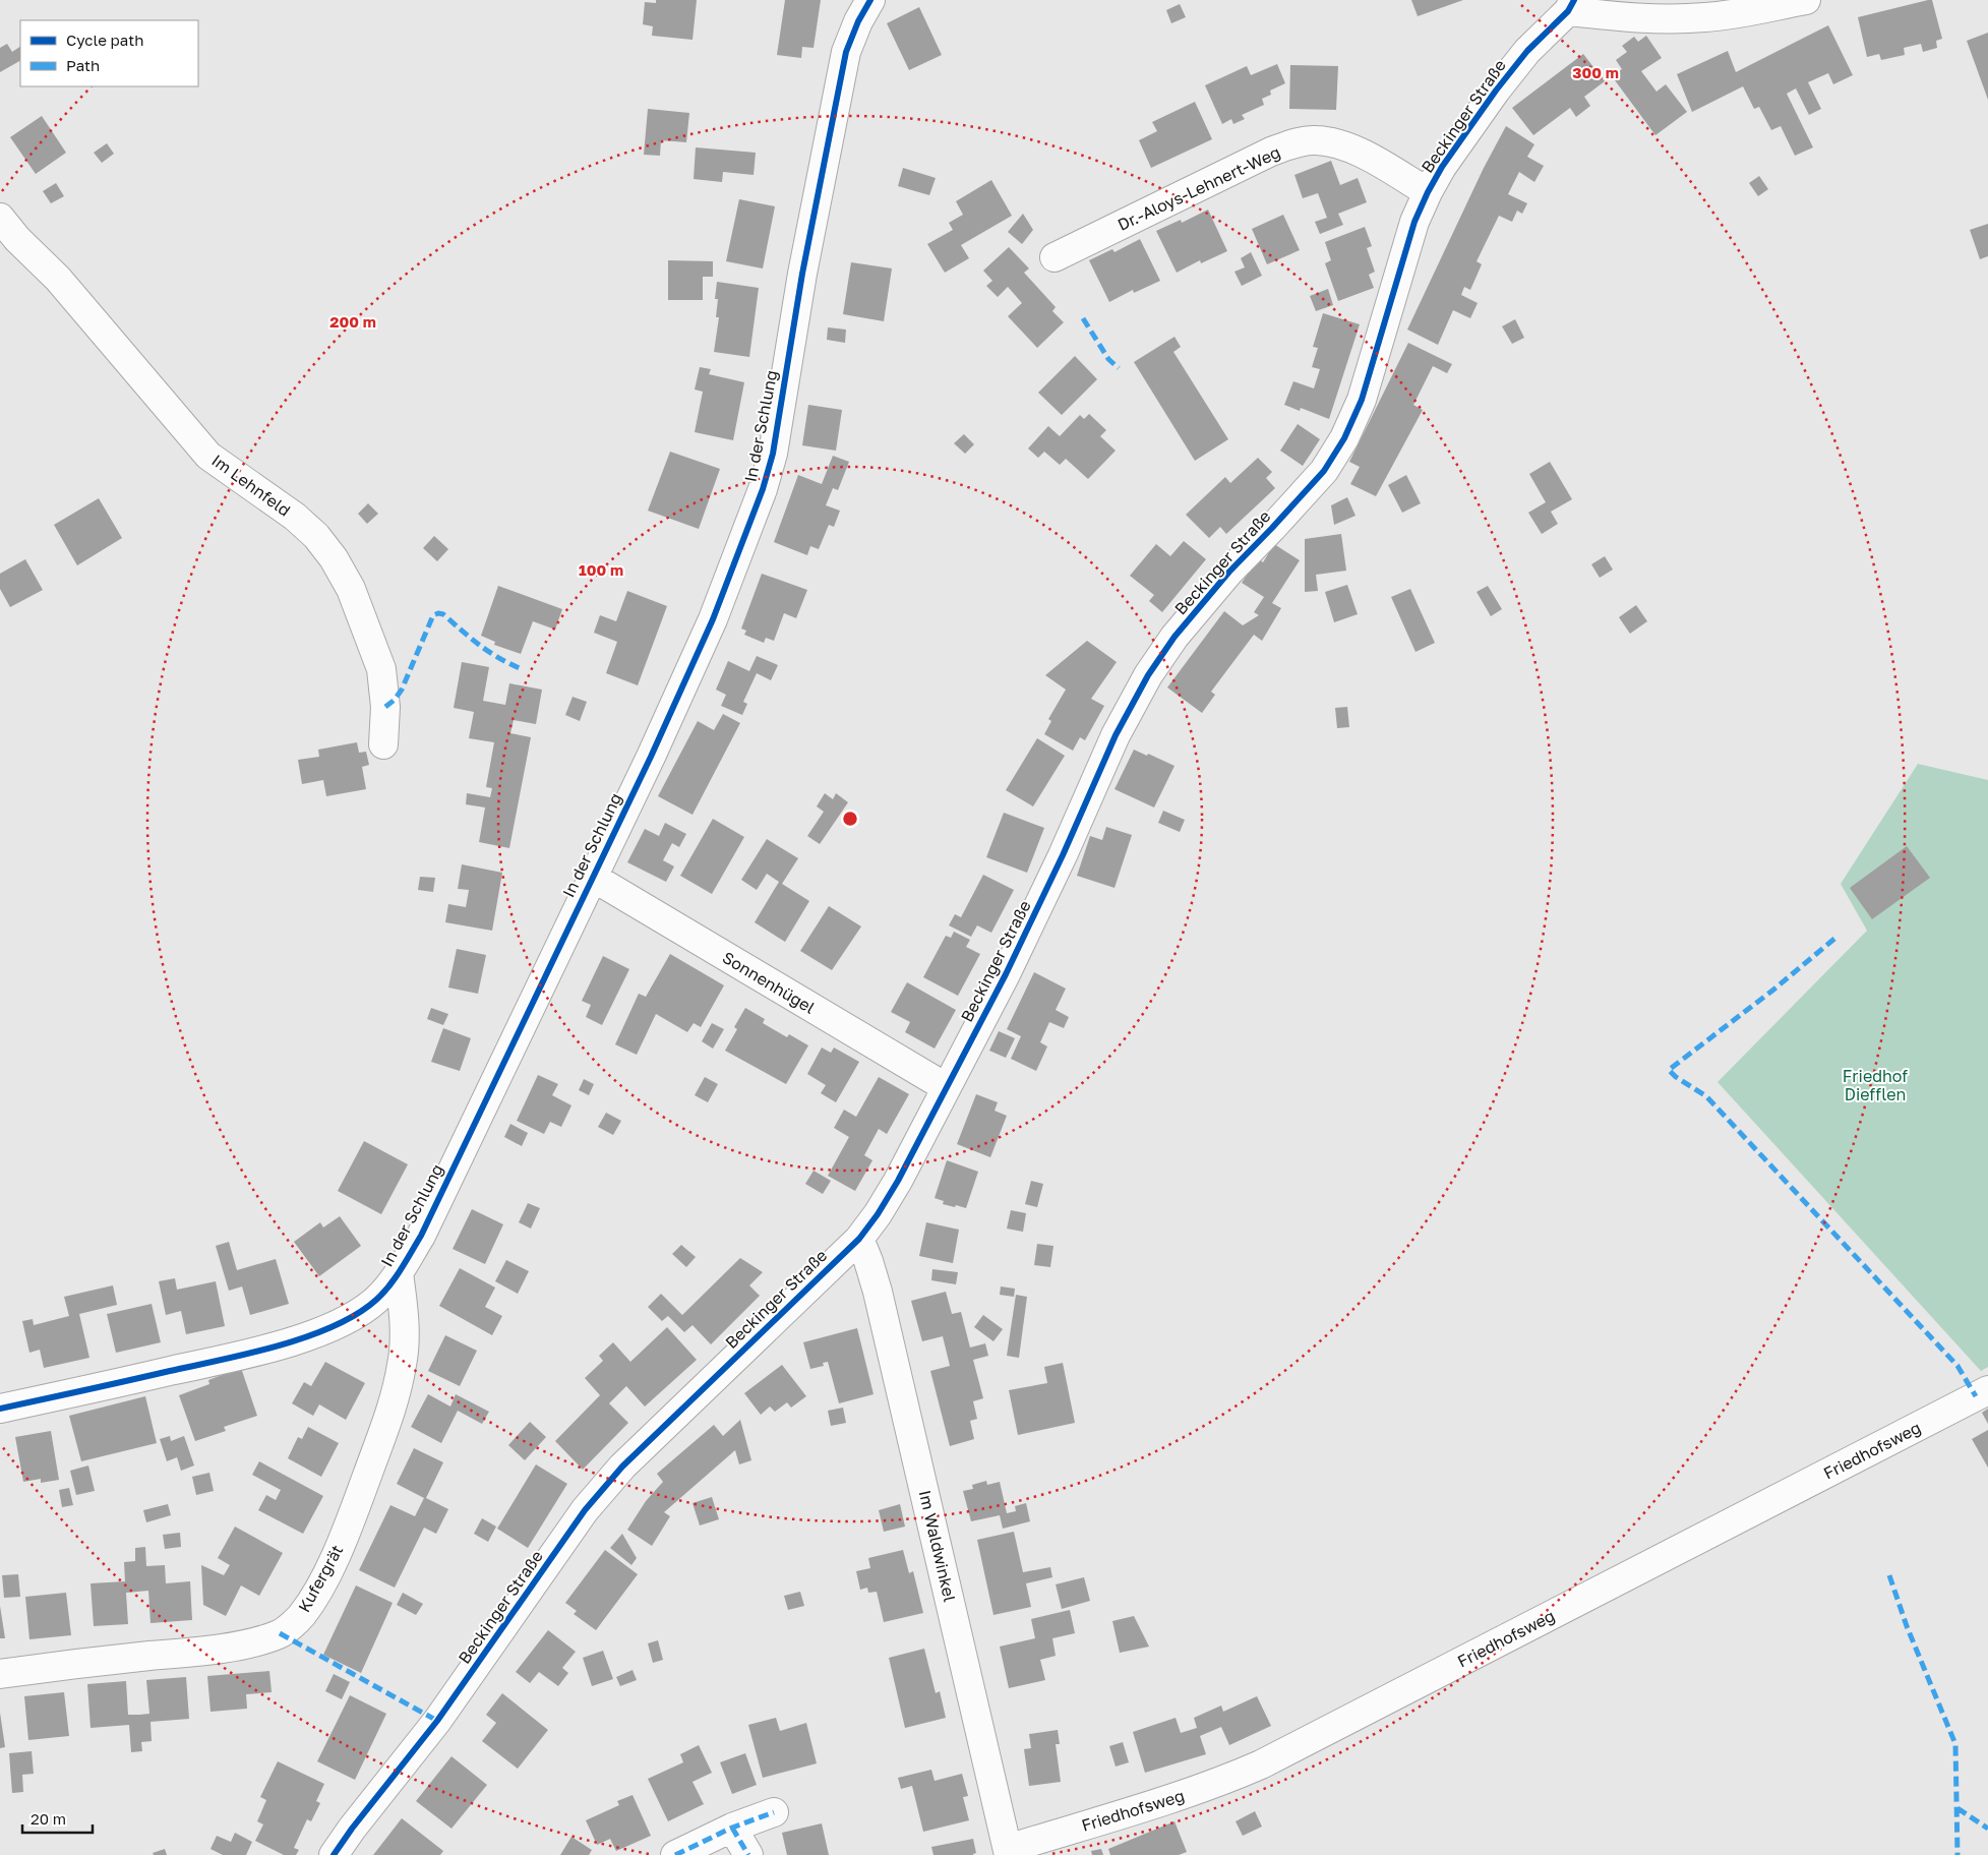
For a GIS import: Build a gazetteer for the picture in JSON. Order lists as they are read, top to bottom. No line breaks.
{"streets":{"street":["Beckinger Straße","Dr.-Aloys-Lehnert-Weg","In der Schlung","Im Lehnfeld","Sonnenhügel","Friedhofsweg","Im Waldwinkel","Kufergrät"]},"crossings":[["Beckinger Straße","Dr.-Aloys-Lehnert-Weg"],["Beckinger Straße","Sonnenhügel"],["Beckinger Straße","Im Waldwinkel"],["In der Schlung","Sonnenhügel"],["In der Schlung","Kufergrät"],["Friedhofsweg","Im Waldwinkel"]],"parks":["Friedhof Diefflen"],"legend":["Cycle path","Path"],"scale_bar":"20 m","rings":["300 m","200 m","100 m"]}
